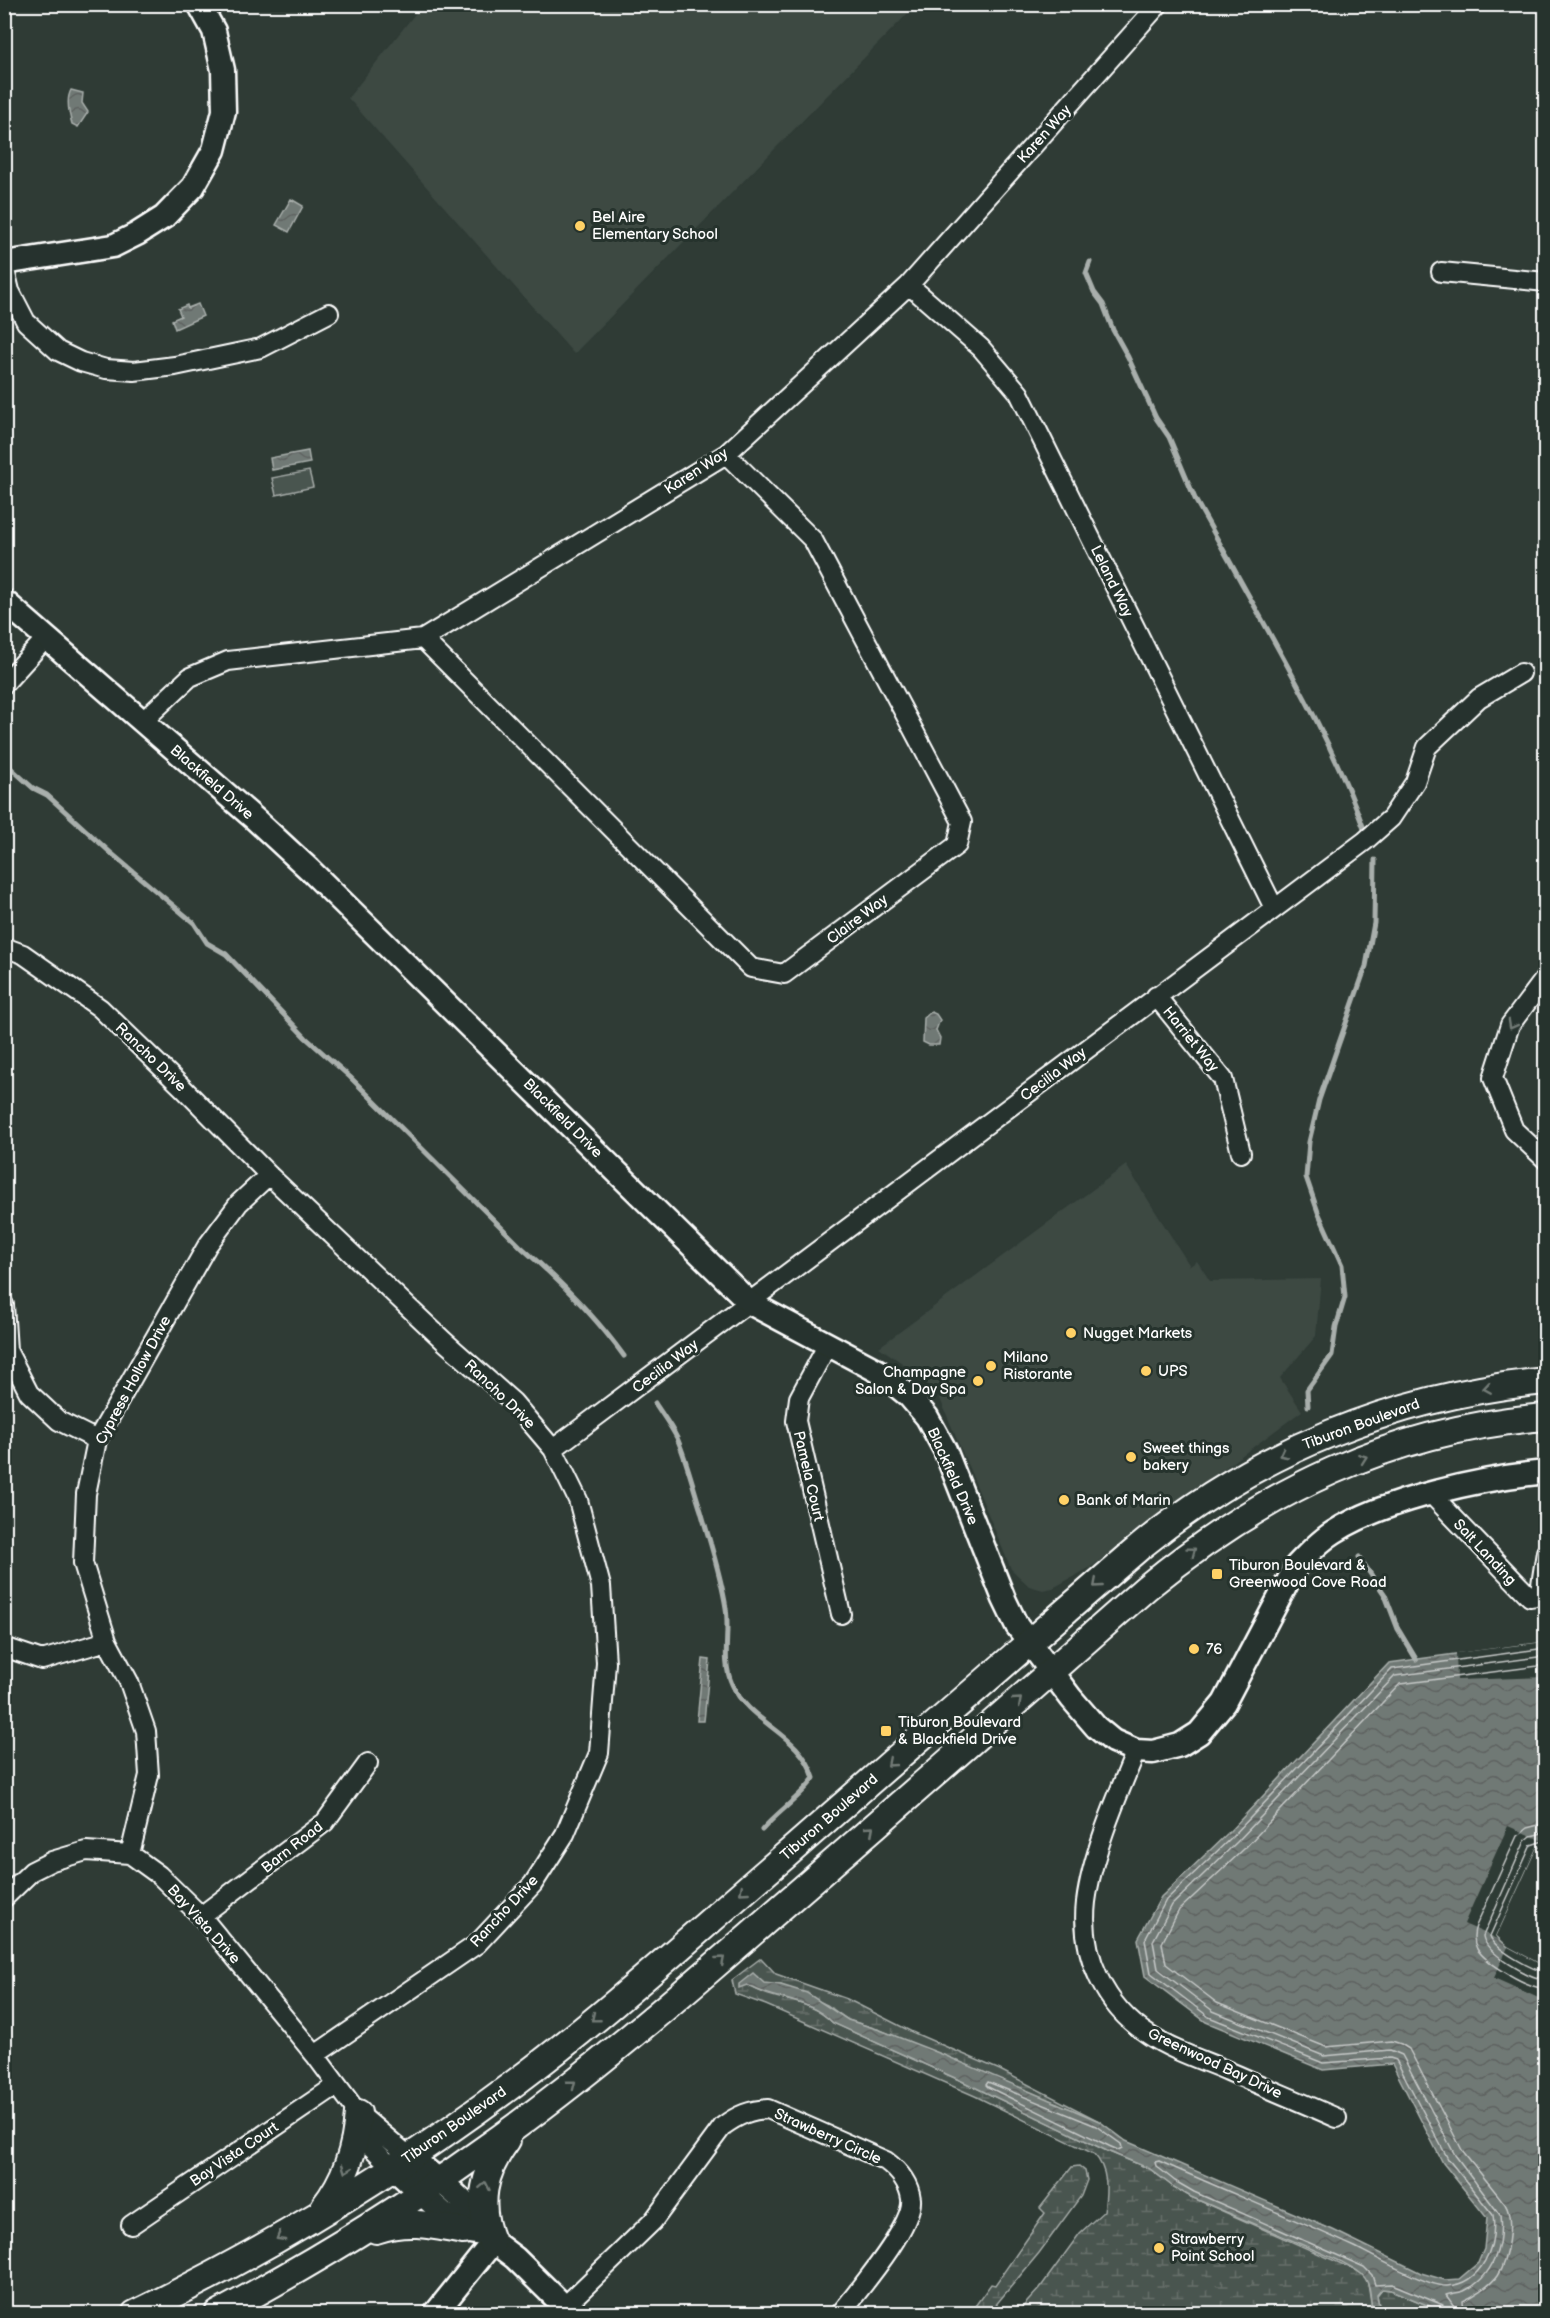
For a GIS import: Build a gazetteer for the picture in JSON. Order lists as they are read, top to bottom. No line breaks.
{"streets":{"main road":["Tiburon Boulevard"],"street":["Karen Way","Leland Way","Blackfield Drive","Claire Way","Harriet Way","Rancho Drive","Cecilia Way","Cypress Hollow Drive","Pamela Court","Salt Landing","Barn Road","Bay Vista Drive","Greenwood Bay Drive","Strawberry Circle","Bay Vista Court"]},"crossings":[["Karen Way","Leland Way"],["Karen Way","Blackfield Drive"],["Karen Way","Claire Way"],["Leland Way","Cecilia Way"],["Blackfield Drive","Cecilia Way"],["Blackfield Drive","Tiburon Boulevard"],["Blackfield Drive","Pamela Court"],["Blackfield Drive","Greenwood Bay Drive"],["Harriet Way","Cecilia Way"],["Rancho Drive","Cecilia Way"],["Rancho Drive","Cypress Hollow Drive"],["Rancho Drive","Bay Vista Drive"],["Cypress Hollow Drive","Bay Vista Drive"],["Tiburon Boulevard","Bay Vista Drive"],["Barn Road","Bay Vista Drive"],["Bay Vista Drive","Bay Vista Court"]],"places":{"other":["Bel Aire Elementary School","Nugget Markets","Milano Ristorante","UPS","Champagne Salon & Day Spa","Sweet things bakery","Bank of Marin","76","Strawberry Point School"],"transit":["Tiburon Boulevard & Greenwood Cove Road","Tiburon Boulevard & Blackfield Drive"]}}
